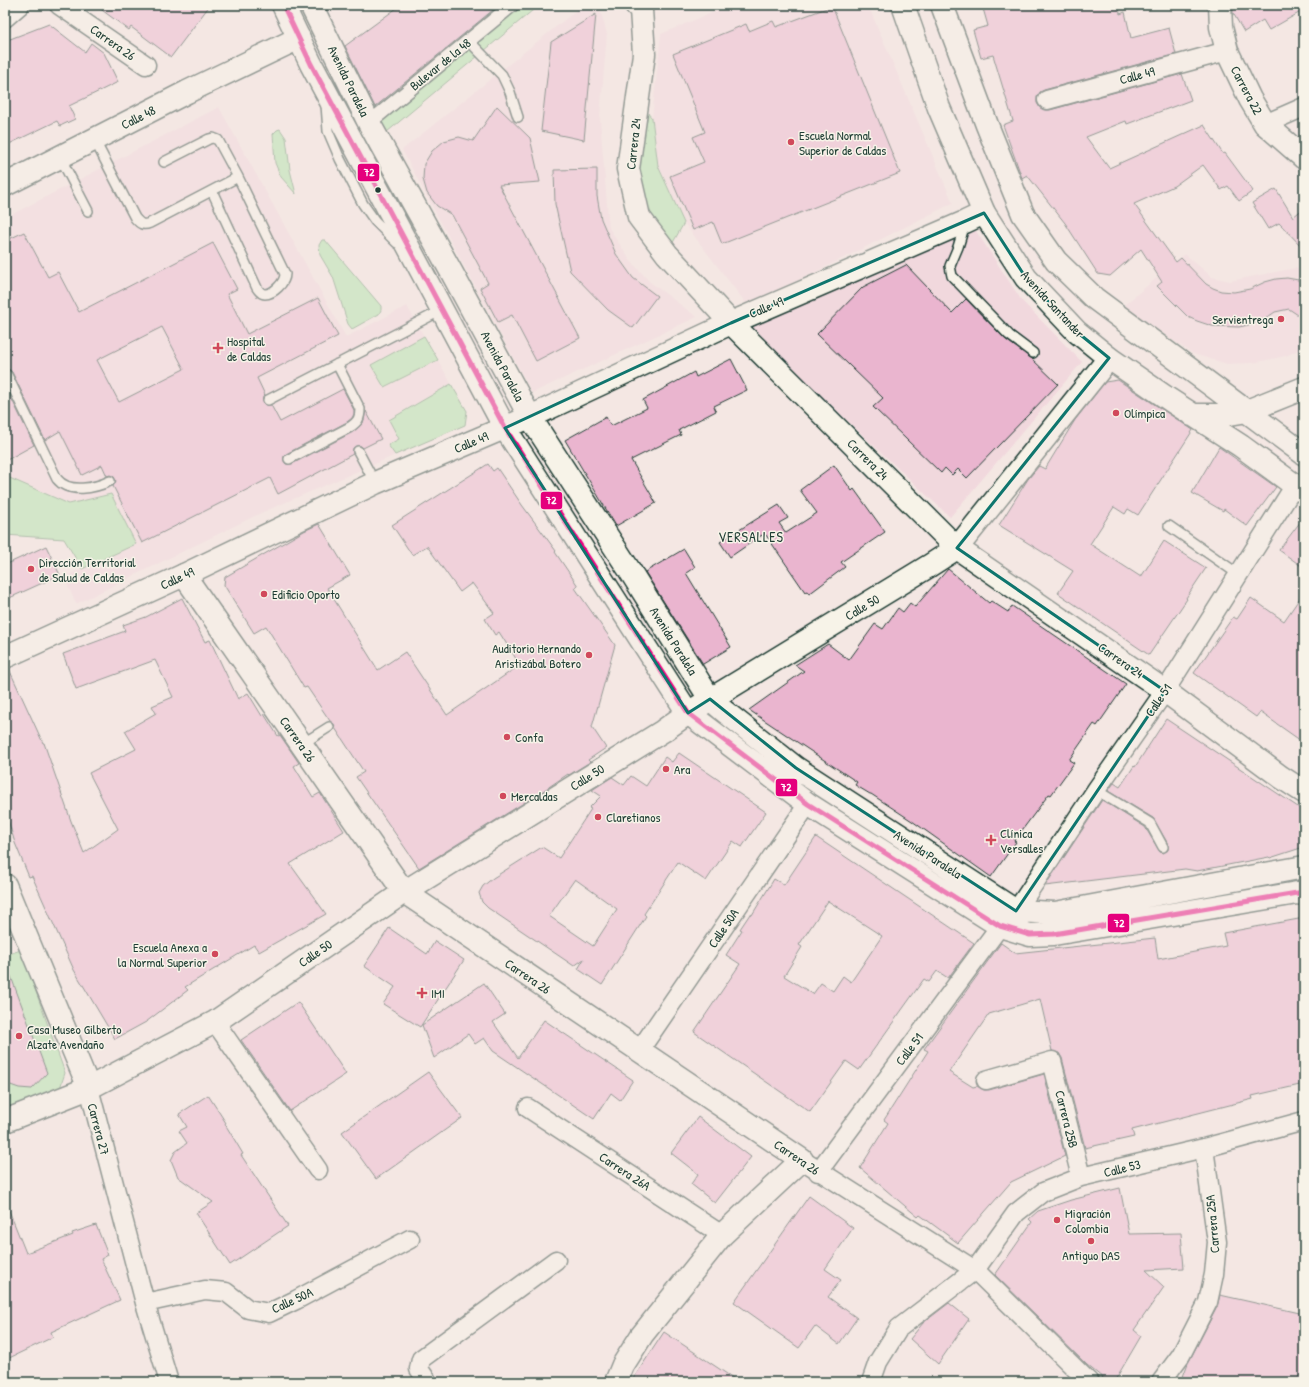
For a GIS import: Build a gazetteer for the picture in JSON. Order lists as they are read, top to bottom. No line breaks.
{"streets":{"main road":["Carrera 26","Calle 49","Avenida Paralela","Carrera 22","Calle 48","Carrera 24","Avenida Santander","Calle 50","Carrera 27"],"street":["Bulevar de la 48","Calle 51","Calle 50A","Carrera 25B","Calle 53","Carrera 26A","Carrera 25A"]},"crossings":[["Carrera 26","Calle 49"],["Carrera 26","Calle 50"],["Carrera 26","Calle 51"],["Carrera 26","Calle 50A"],["Carrera 26","Calle 53"],["Bulevar de la 48","Avenida Paralela"],["Calle 49","Avenida Paralela"],["Calle 49","Carrera 22"],["Calle 49","Carrera 24"],["Calle 49","Avenida Santander"],["Avenida Paralela","Calle 48"],["Avenida Paralela","Calle 50"],["Avenida Paralela","Calle 51"],["Avenida Paralela","Calle 50A"],["Carrera 24","Calle 50"],["Carrera 24","Calle 51"],["Avenida Santander","Calle 50"],["Avenida Santander","Calle 51"],["Calle 50","Carrera 27"],["Calle 50A","Carrera 27"],["Carrera 25B","Calle 53"],["Calle 53","Carrera 25A"]],"districts":["VERSALLES"],"places":{"other":["Escuela Normal Superior de Caldas","Servientrega","Olímpica","Dirección Territorial de Salud de Caldas","Edificio Oporto","Auditorio Hernando Aristizábal Botero","Confa","Ara","Mercaldas","Claretianos","Escuela Anexa a la Normal Superior","Casa Museo Gilberto Alzate Avendaño","Migración Colombia","Antiguo DAS"],"health":["Hospital de Caldas","Clínica Versalles","IMI"]},"lines":["transit line 72"]}
